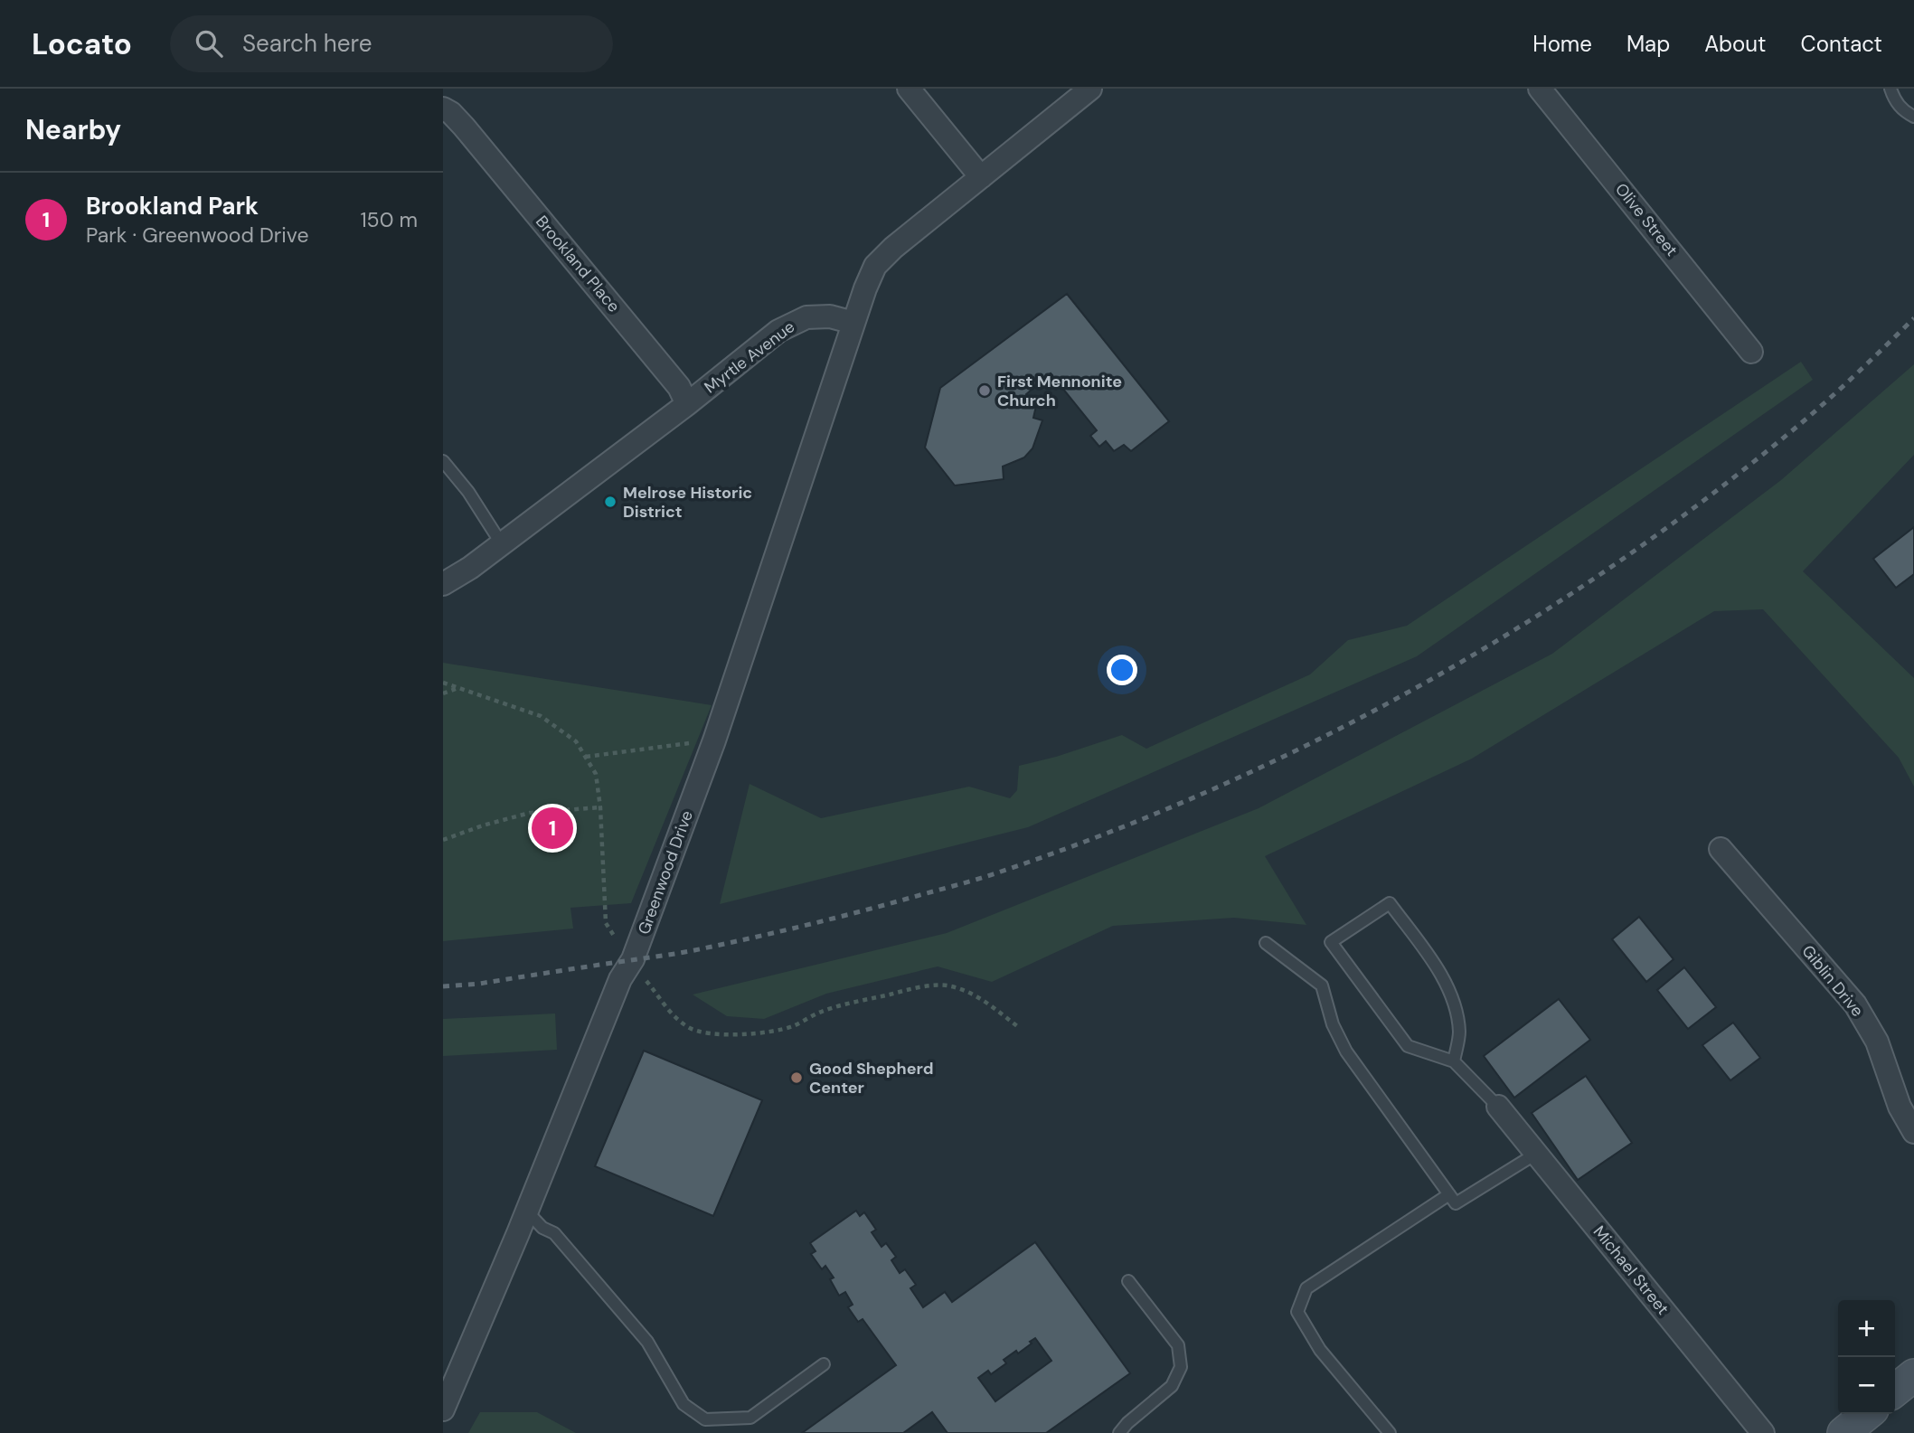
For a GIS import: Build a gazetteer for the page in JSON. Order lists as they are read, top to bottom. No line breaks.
{"streets":{"street":["Olive Street","Brookland Place","Myrtle Avenue","Greenwood Drive","Giblin Drive","Michael Street"]},"crossings":[["Brookland Place","Myrtle Avenue"],["Myrtle Avenue","Greenwood Drive"]],"places":["First Mennonite Church","Melrose Historic District","Good Shepherd Center"],"page":{"header":"Locato","search":"Search here","nav":["Home","Map","About","Contact"],"heading":"Nearby","list":[{"mark":"1","name":"Brookland Park","note":"Park · Greenwood Drive","value":"150 m"}],"pins":"1","map_buttons":["+","−"]}}
